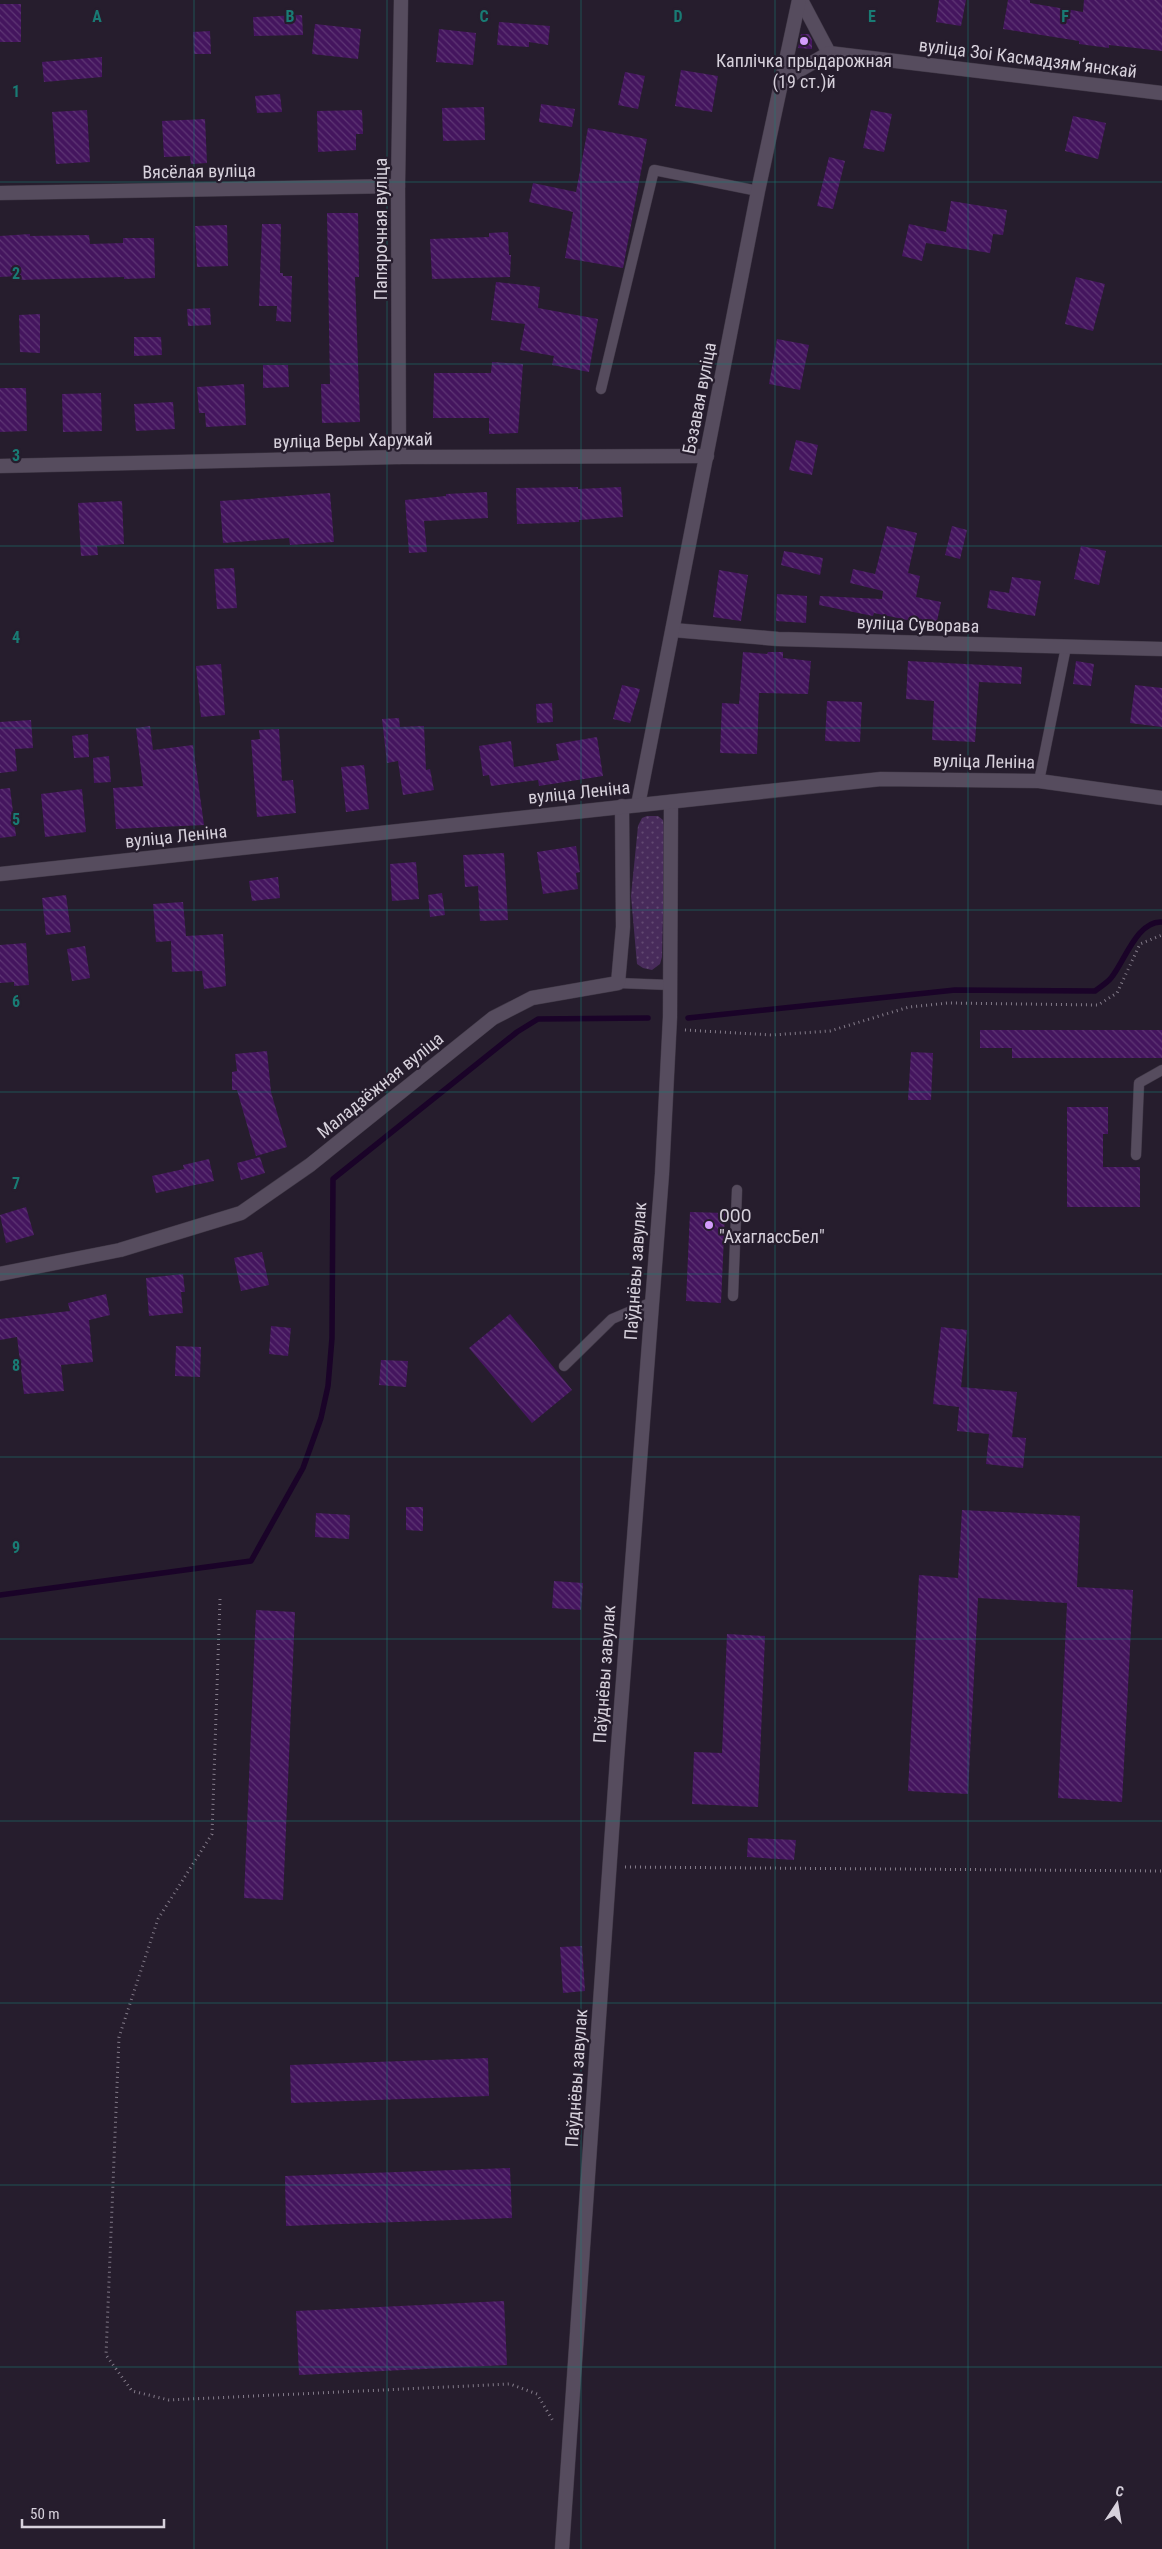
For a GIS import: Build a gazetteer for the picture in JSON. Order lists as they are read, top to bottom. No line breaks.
{"streets":{"street":["вуліца Зоі Касмадзямʼянскай","Вясёлая вуліца","Папярочная вуліца","Бэзавая вуліца","вуліца Веры Харужай","вуліца Суворава","вуліца Леніна","Маладзёжная вуліца","Паўднёвы завулак"]},"crossings":[["Вясёлая вуліца","Папярочная вуліца"],["Папярочная вуліца","вуліца Веры Харужай"],["Бэзавая вуліца","вуліца Веры Харужай"],["Бэзавая вуліца","вуліца Суворава"],["Бэзавая вуліца","вуліца Леніна"],["вуліца Леніна","Паўднёвы завулак"]],"places":["Каплічка прыдарожная (19 ст.)й","ООО \"АхаглассБел\""],"scale_bar":"50 m","north":"top","grid":{"columns":["A","B","C","D","E","F"],"rows":["1","2","3","4","5","6","7","8","9"]}}
